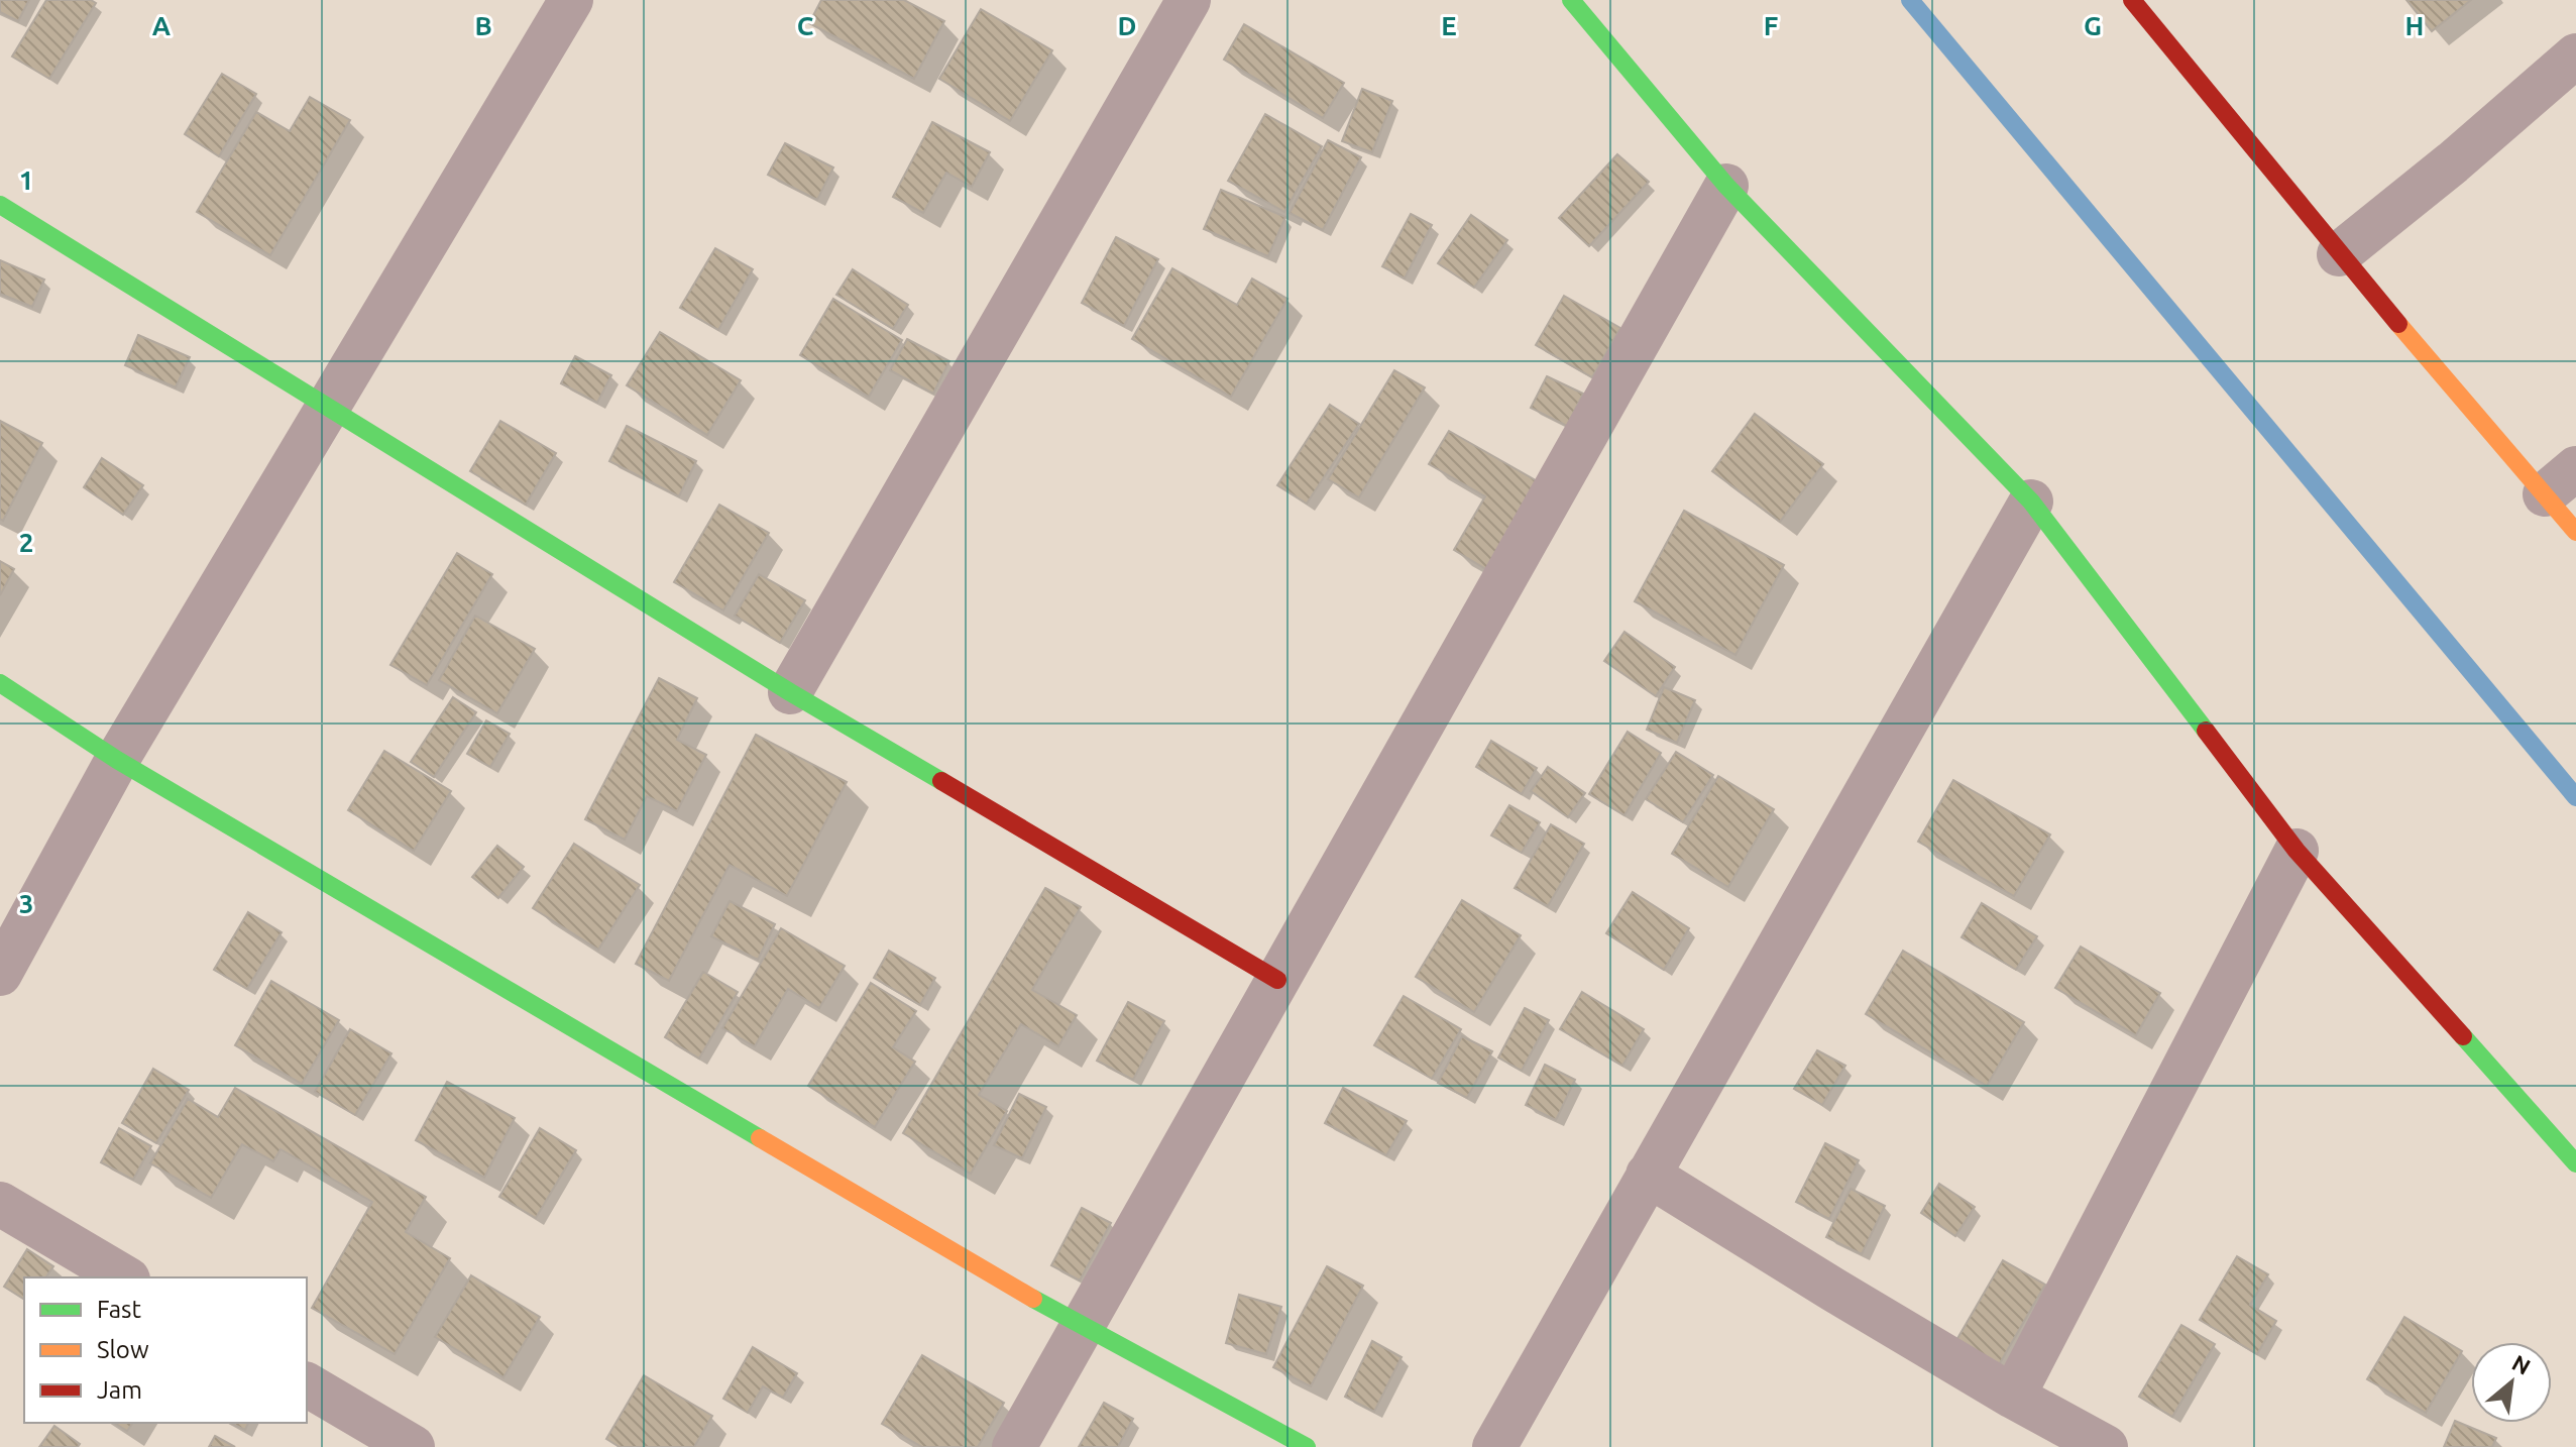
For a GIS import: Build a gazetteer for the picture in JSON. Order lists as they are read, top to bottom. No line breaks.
{"legend":["Fast","Slow","Jam"],"north":"top right","grid":{"columns":["A","B","C","D","E","F","G","H"],"rows":["1","2","3"]}}
